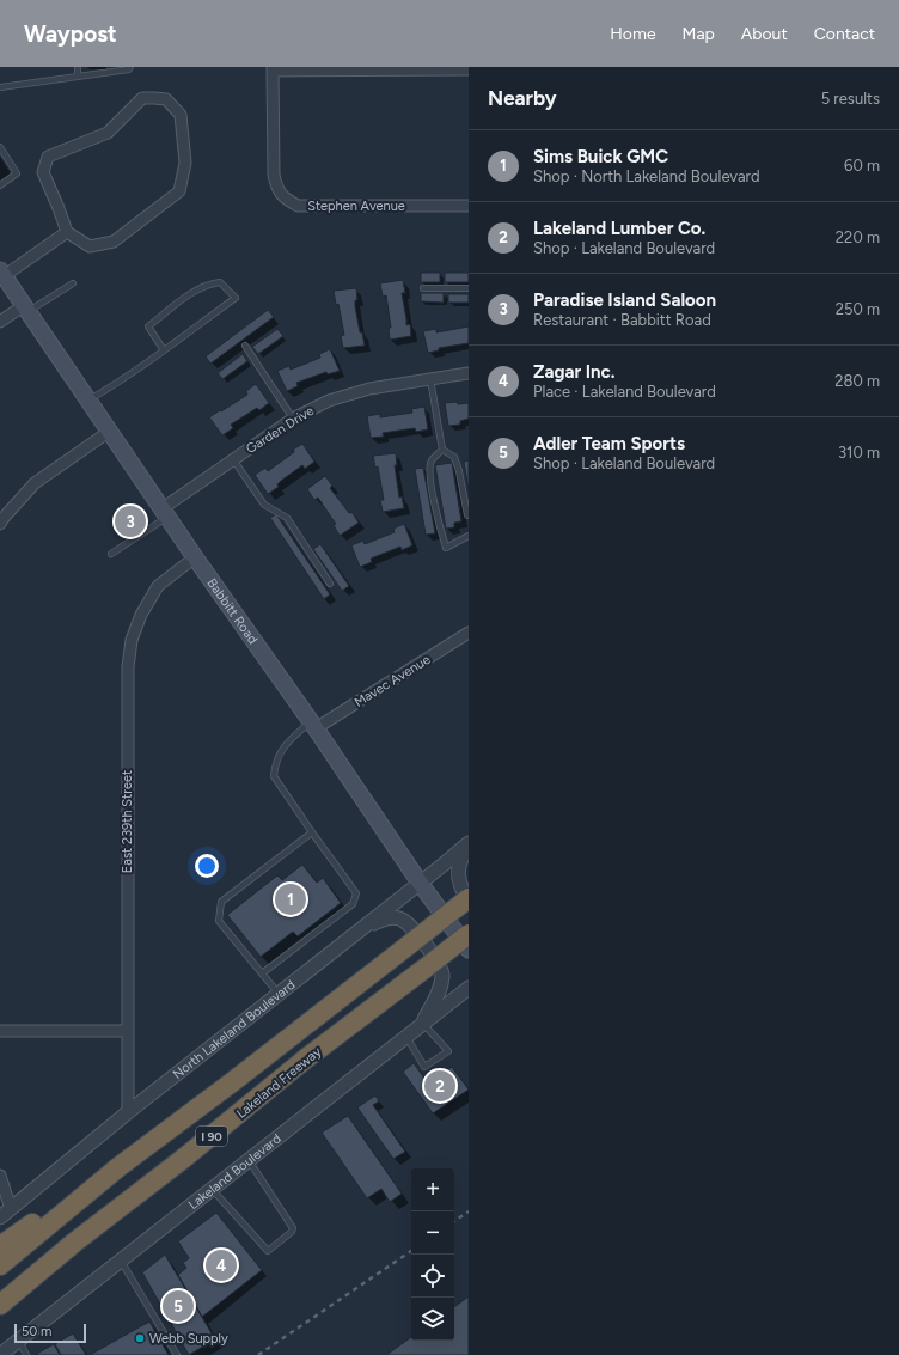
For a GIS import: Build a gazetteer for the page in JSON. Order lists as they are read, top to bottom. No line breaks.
{"streets":{"highway":["Lakeland Freeway","I 90"],"main road":["Babbitt Road"],"street":["Stephen Avenue","Garden Drive","Mavec Avenue","East 239th Street","North Lakeland Boulevard","Lakeland Boulevard"]},"crossings":[["Garden Drive","Babbitt Road"],["Babbitt Road","Mavec Avenue"],["Babbitt Road","East 239th Street"],["Babbitt Road","North Lakeland Boulevard"],["East 239th Street","North Lakeland Boulevard"]],"places":["Webb Supply"],"scale_bar":"50 m","page":{"header":"Waypost","nav":["Home","Map","About","Contact"],"heading":["Nearby","5 results"],"list":[{"mark":"1","name":"Sims Buick GMC","note":"Shop · North Lakeland Boulevard","value":"60 m"},{"mark":"2","name":"Lakeland Lumber Co.","note":"Shop · Lakeland Boulevard","value":"220 m"},{"mark":"3","name":"Paradise Island Saloon","note":"Restaurant · Babbitt Road","value":"250 m"},{"mark":"4","name":"Zagar Inc.","note":"Place · Lakeland Boulevard","value":"280 m"},{"mark":"5","name":"Adler Team Sports","note":"Shop · Lakeland Boulevard","value":"310 m"}],"pins":["3","1","2","4","5"],"map_buttons":["+","−"],"scale":"50 m"}}
